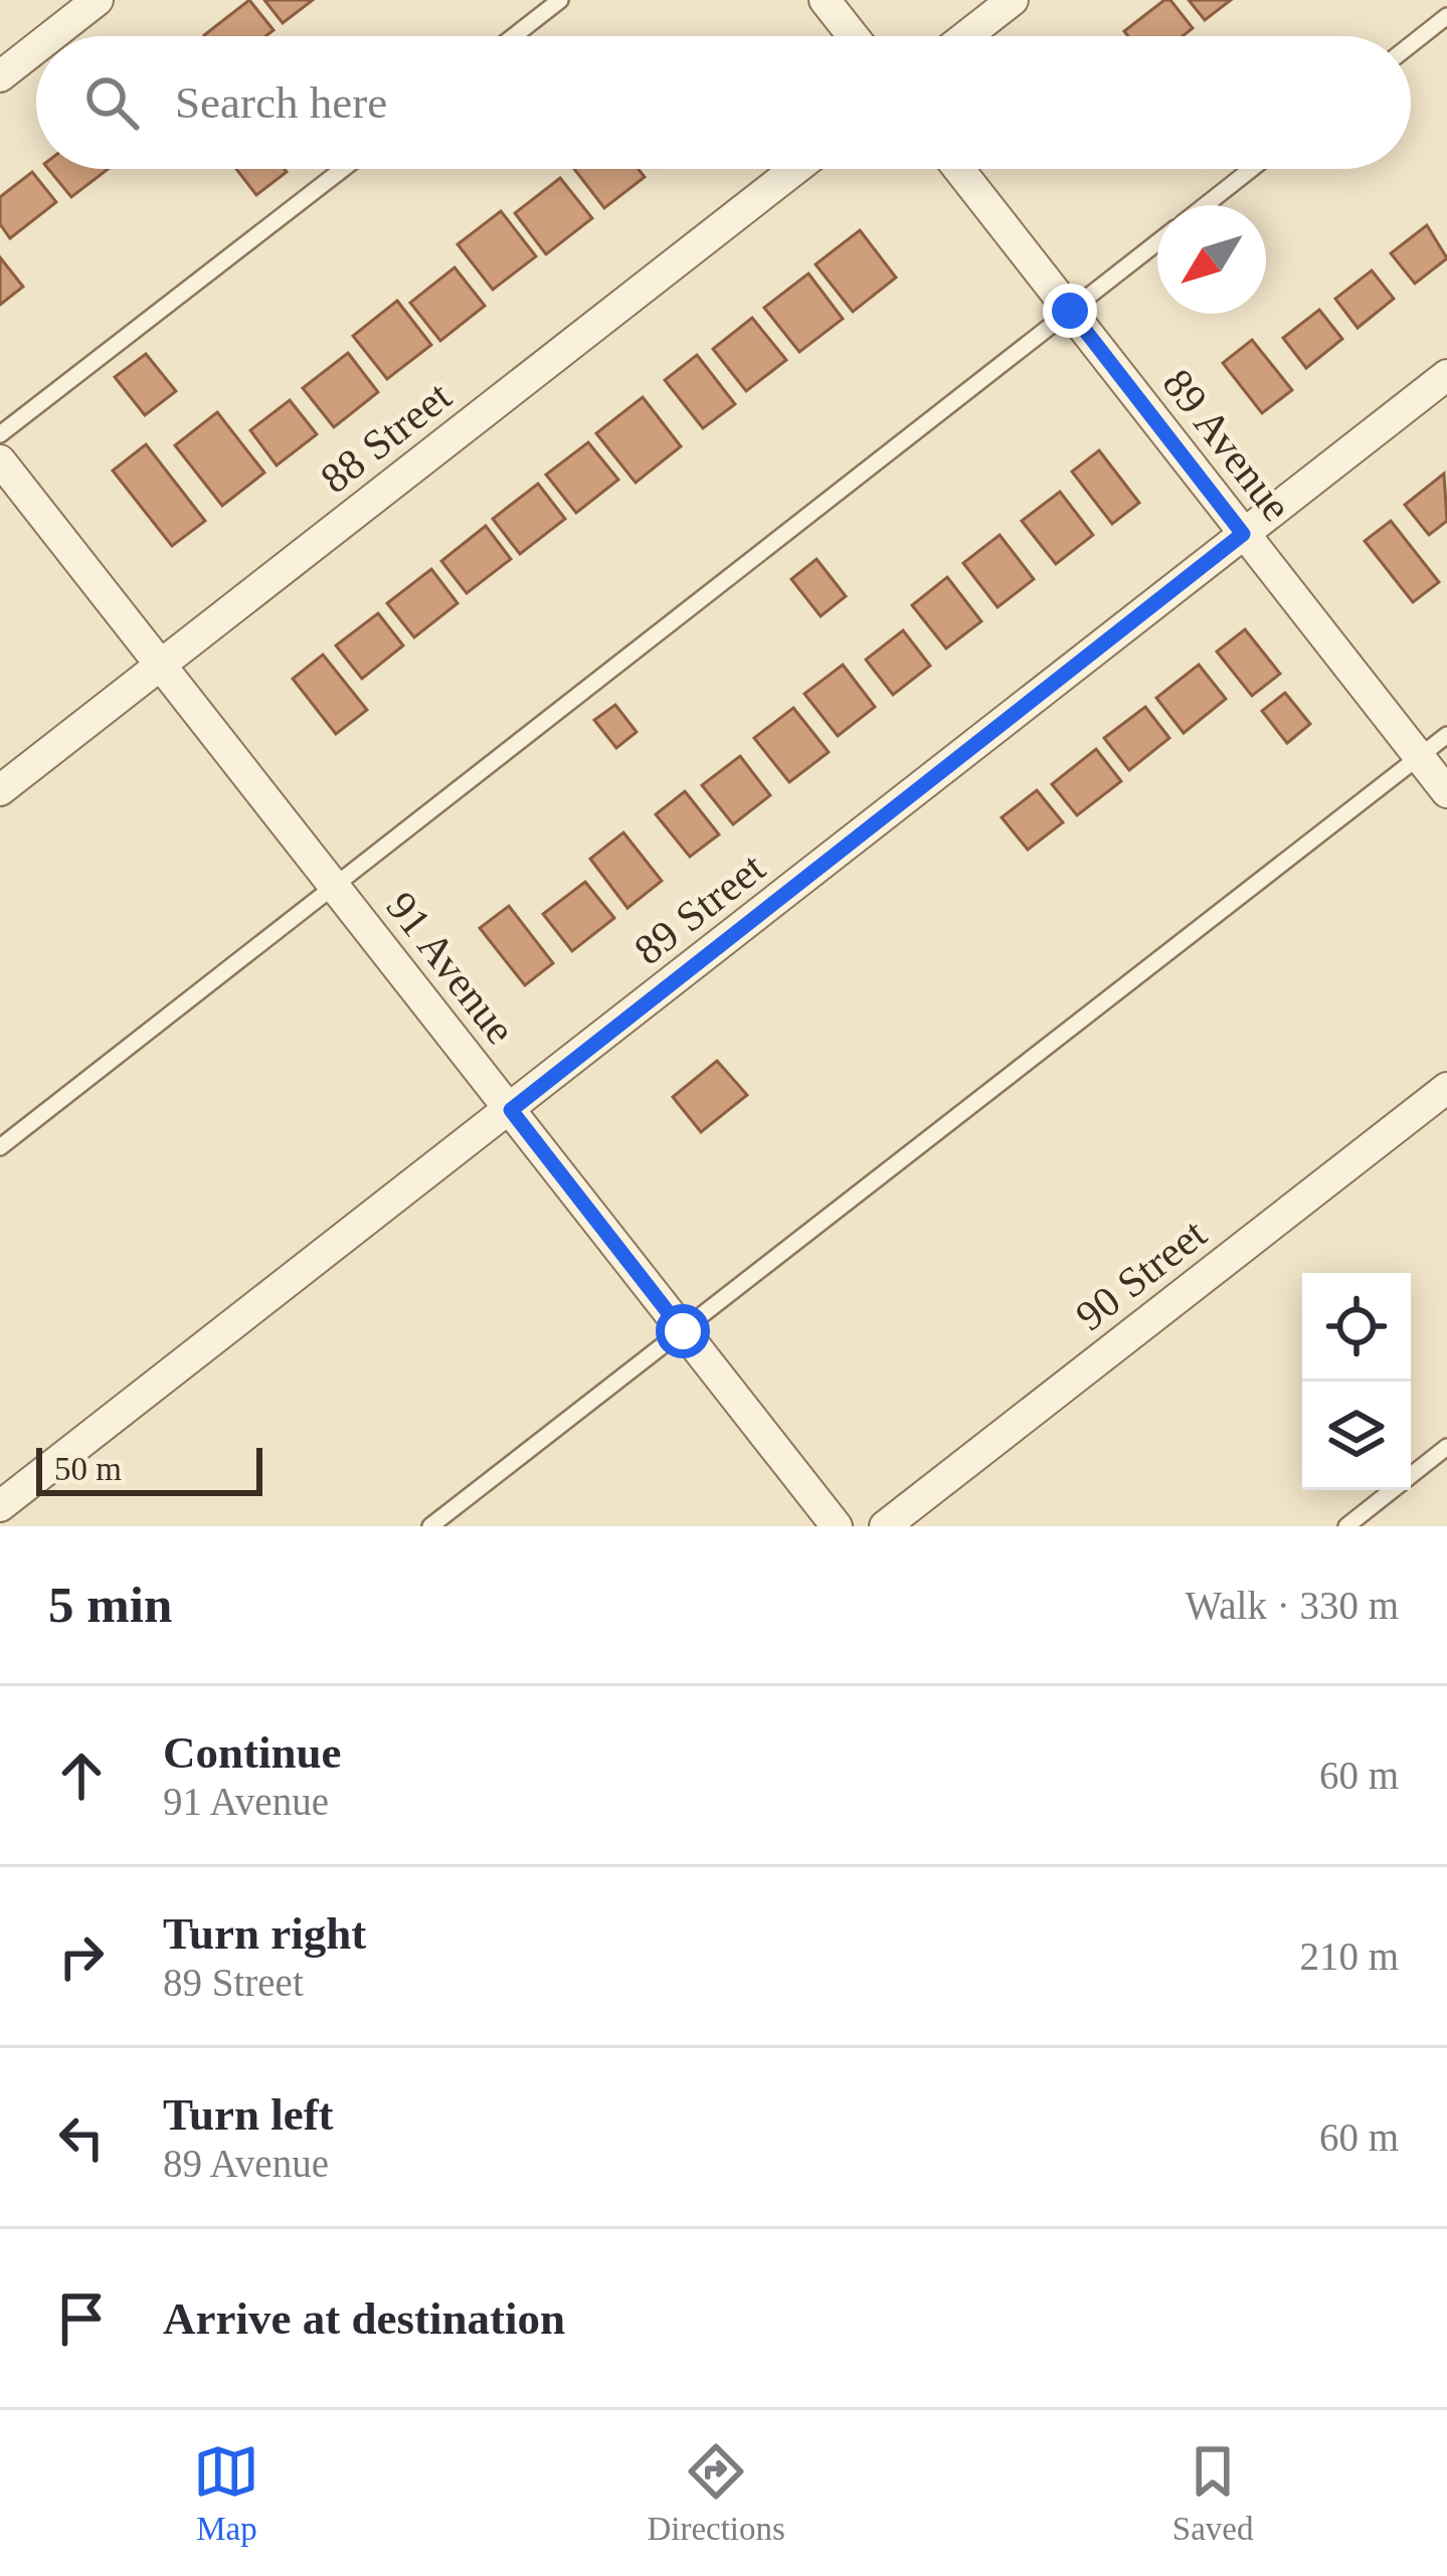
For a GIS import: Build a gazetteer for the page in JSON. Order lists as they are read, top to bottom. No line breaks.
{"streets":{"street":["88 Street","89 Avenue","89 Street","91 Avenue","90 Street"]},"crossings":[["88 Street","91 Avenue"],["89 Avenue","89 Street"],["89 Street","91 Avenue"]],"scale_bar":"50 m","north":"bottom left","page":{"search":"Search here","scale":"50 m","heading":["5 min","Walk · 330 m"],"list":[["Continue","91 Avenue","60 m"],["Turn right","89 Street","210 m"],["Turn left","89 Avenue","60 m"],"Arrive at destination"],"nav":["Map","Directions","Saved"]}}
